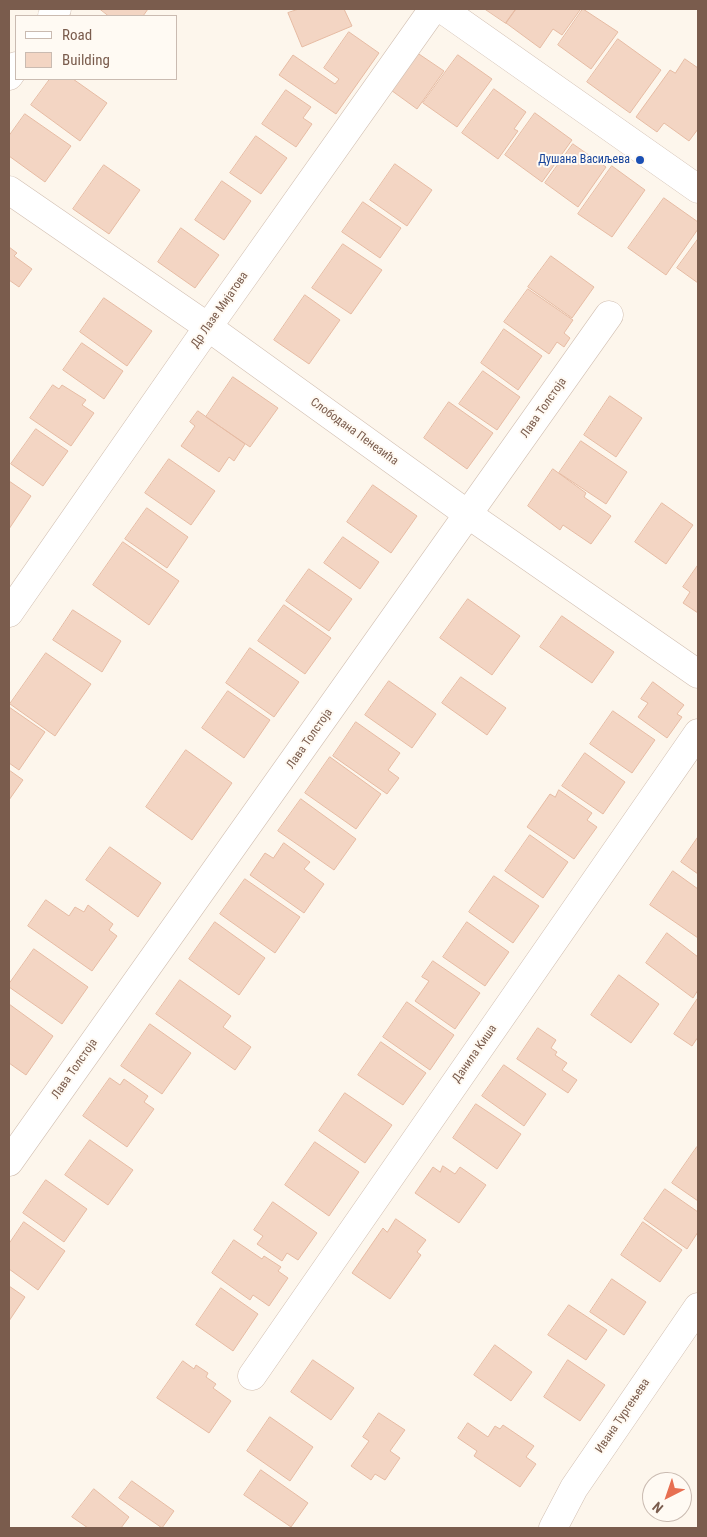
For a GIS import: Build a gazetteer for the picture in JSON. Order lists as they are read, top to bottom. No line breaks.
{"streets":{"street":["Др Лазе Мијатова","Лава Толстоја","Слободана Пенезића","Данила Киша","Ивана Тургењева"]},"crossings":[["Др Лазе Мијатова","Слободана Пенезића"],["Лава Толстоја","Слободана Пенезића"]],"places":["Душана Васиљева"],"legend":["Road","Building"],"north":"bottom left"}
